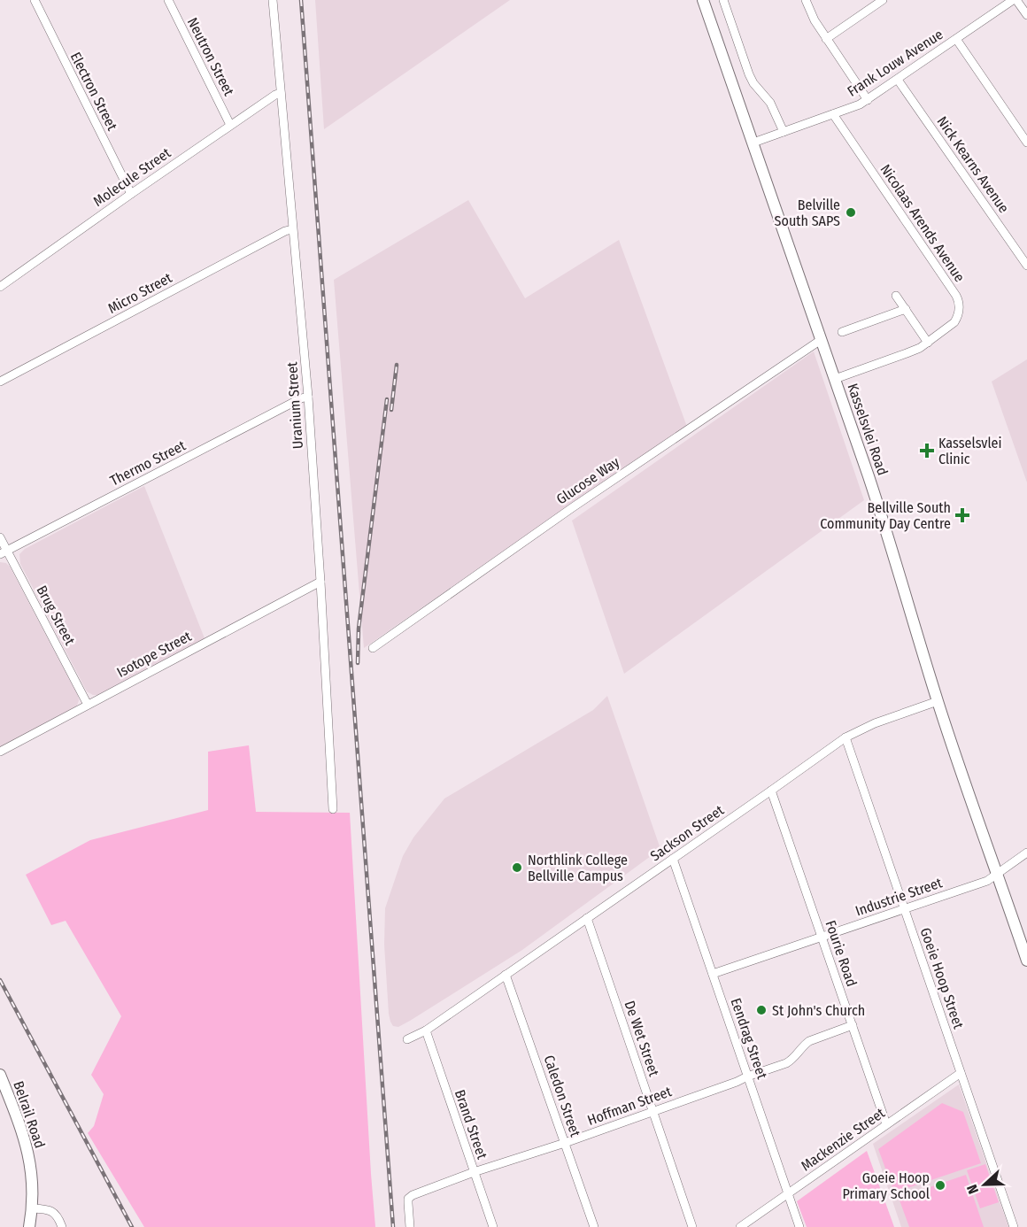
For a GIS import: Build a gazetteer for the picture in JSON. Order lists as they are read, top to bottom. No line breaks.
{"streets":{"street":["Neutron Street","Frank Louw Avenue","Electron Street","Nick Kearns Avenue","Molecule Street","Nicolaas Arends Avenue","Micro Street","Uranium Street","Kasselsvlei Road","Thermo Street","Glucose Way","Brug Street","Isotope Street","Sackson Street","Industrie Street","Fourie Road","Goeie Hoop Street","De Wet Street","Eendrag Street","Caledon Street","Hoffman Street","Belrail Road","Brand Street","Mackenzie Street"]},"crossings":[["Neutron Street","Molecule Street"],["Frank Louw Avenue","Nick Kearns Avenue"],["Frank Louw Avenue","Nicolaas Arends Avenue"],["Frank Louw Avenue","Kasselsvlei Road"],["Electron Street","Molecule Street"],["Molecule Street","Uranium Street"],["Nicolaas Arends Avenue","Kasselsvlei Road"],["Micro Street","Uranium Street"],["Uranium Street","Thermo Street"],["Uranium Street","Isotope Street"],["Kasselsvlei Road","Glucose Way"],["Kasselsvlei Road","Sackson Street"],["Kasselsvlei Road","Industrie Street"],["Thermo Street","Brug Street"],["Brug Street","Isotope Street"],["Sackson Street","Fourie Road"],["Sackson Street","Goeie Hoop Street"],["Sackson Street","De Wet Street"],["Sackson Street","Eendrag Street"],["Sackson Street","Caledon Street"],["Sackson Street","Brand Street"],["Industrie Street","Fourie Road"],["Industrie Street","Goeie Hoop Street"],["Industrie Street","Eendrag Street"],["Fourie Road","Hoffman Street"],["Fourie Road","Mackenzie Street"],["Goeie Hoop Street","Mackenzie Street"],["De Wet Street","Hoffman Street"],["Eendrag Street","Hoffman Street"],["Eendrag Street","Mackenzie Street"],["Caledon Street","Hoffman Street"],["Hoffman Street","Brand Street"]],"places":{"other":["Belville South SAPS","Northlink College Bellville Campus","St John's Church","Goeie Hoop Primary School"],"health":["Kasselsvlei Clinic","Bellville South Community Day Centre"]},"north":"left"}
